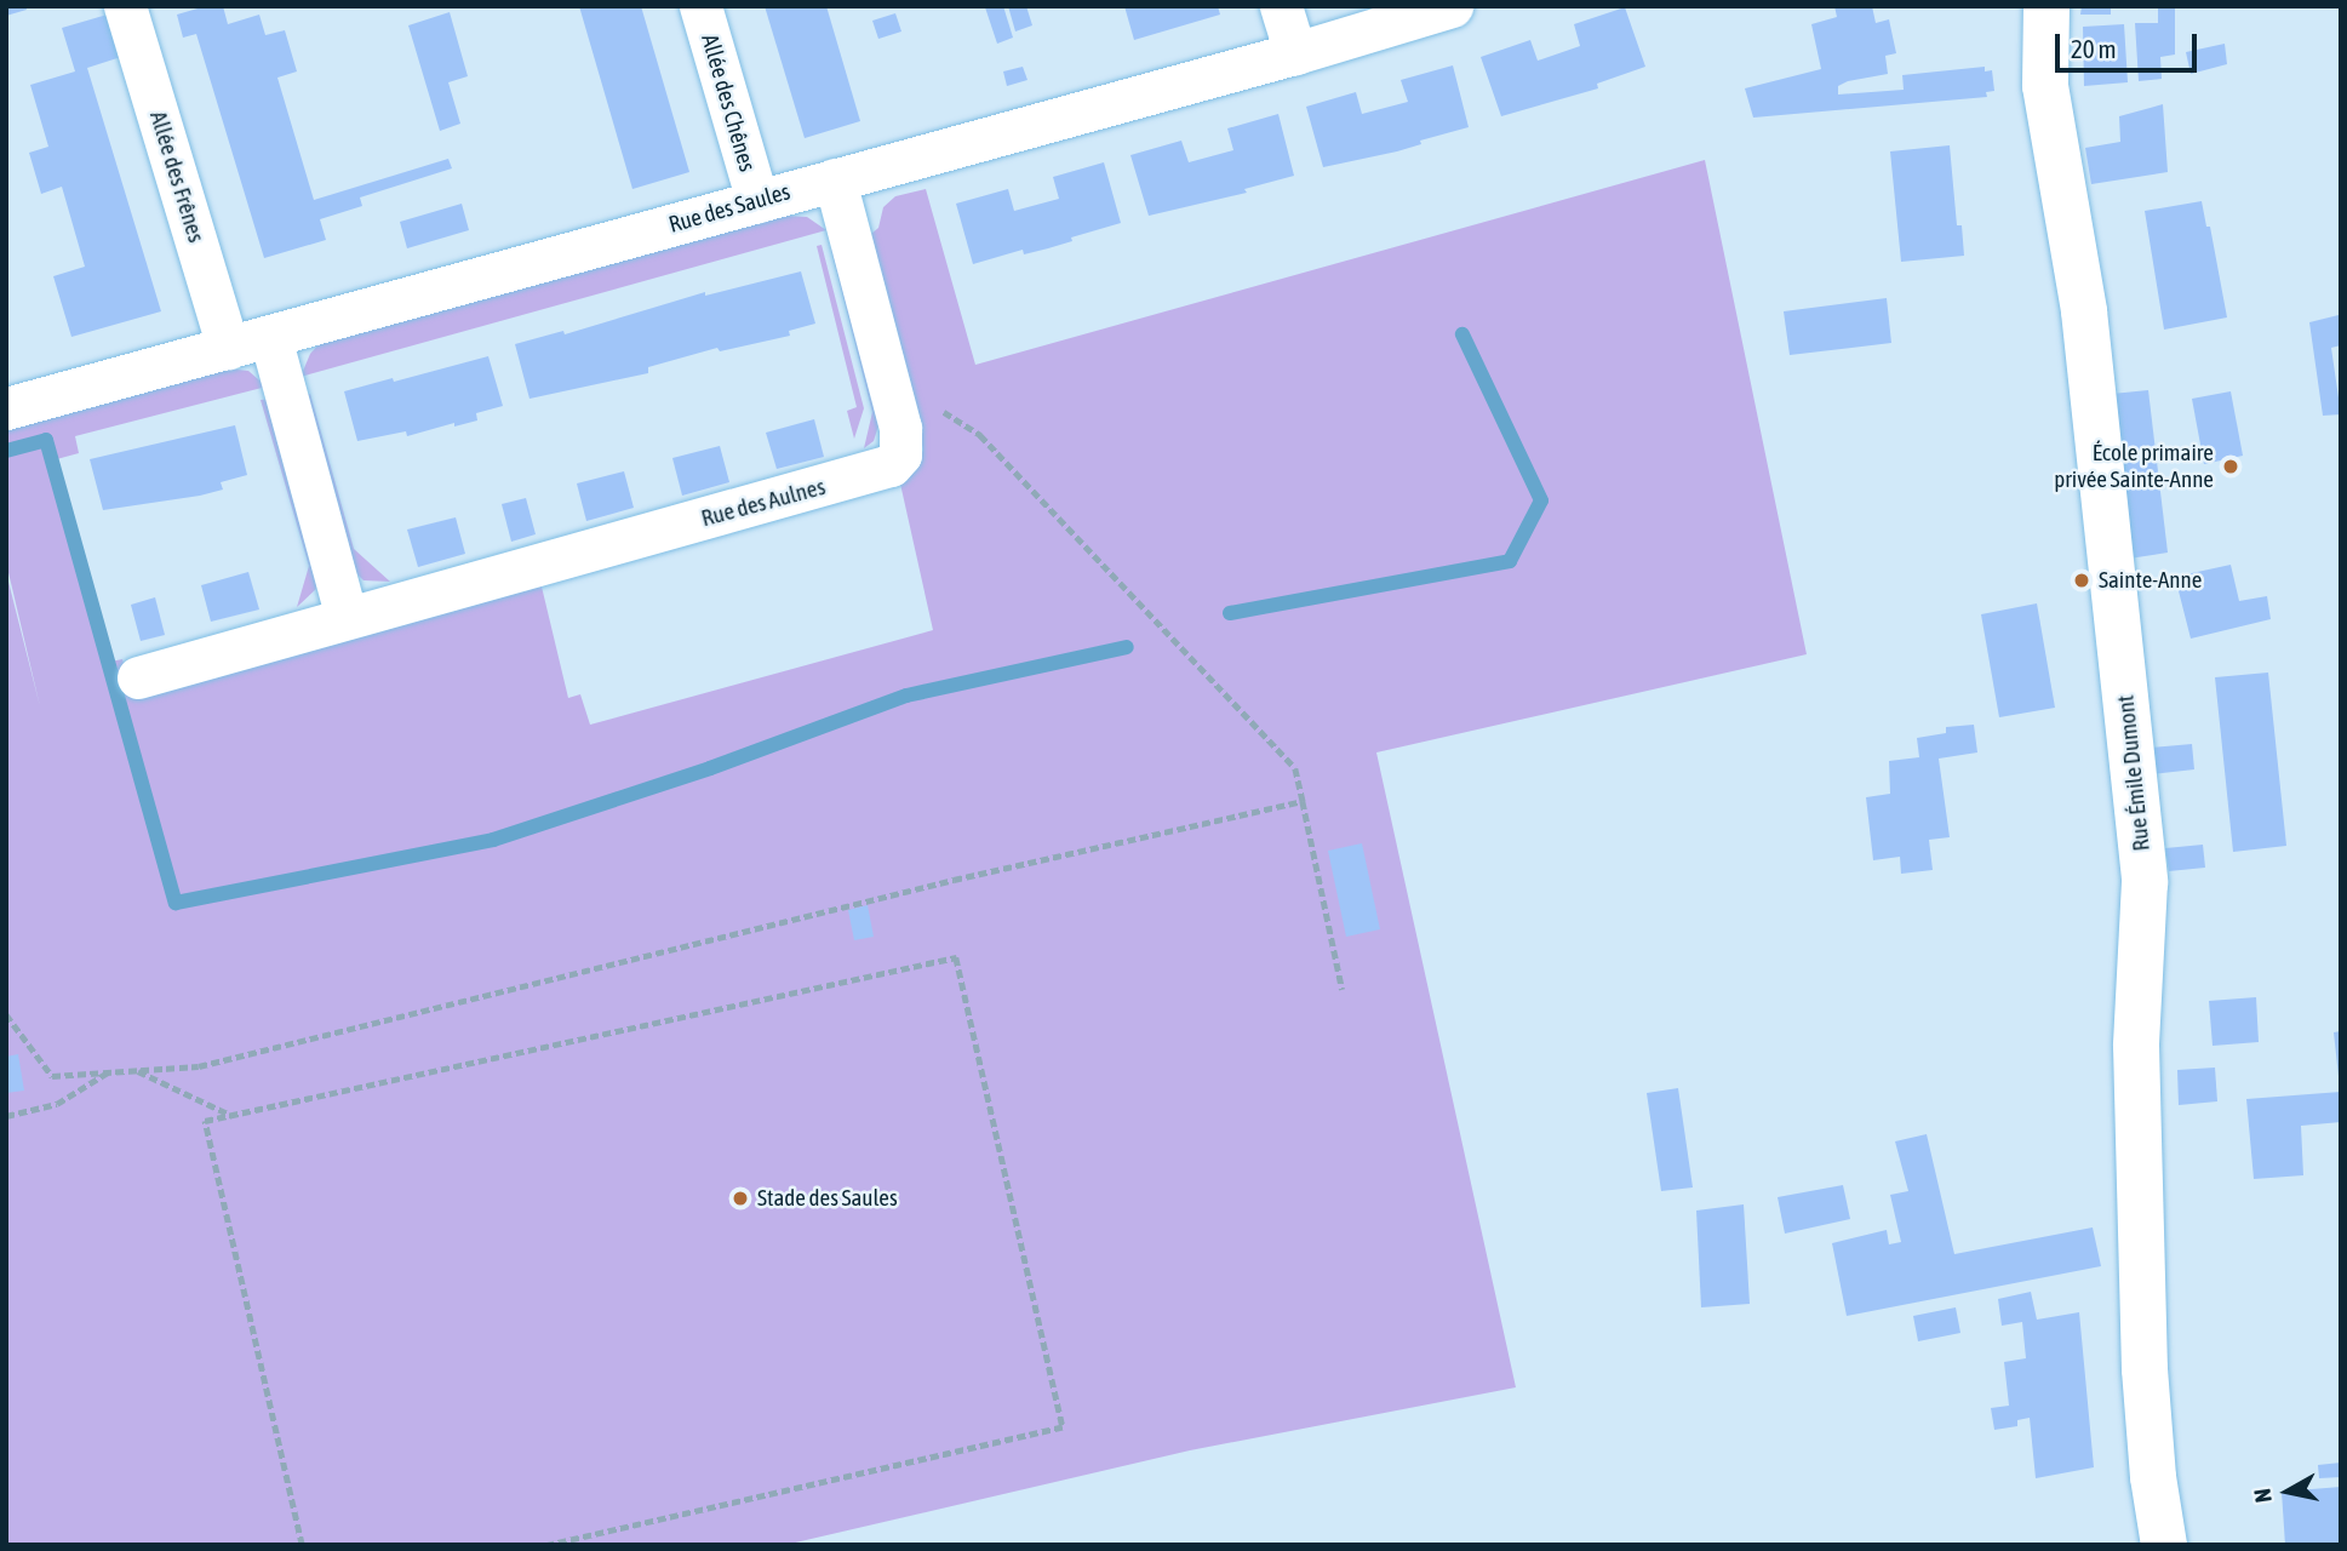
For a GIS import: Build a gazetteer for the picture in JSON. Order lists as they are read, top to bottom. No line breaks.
{"streets":{"street":["Allée des Chênes","Allée des Frênes","Rue des Saules","Rue des Aulnes","Rue Émile Dumont"]},"crossings":[["Allée des Chênes","Rue des Saules"],["Allée des Frênes","Rue des Saules"],["Rue des Saules","Rue des Aulnes"]],"places":["École primaire privée Sainte-Anne","Sainte-Anne","Stade des Saules"],"scale_bar":"20 m","north":"left"}
